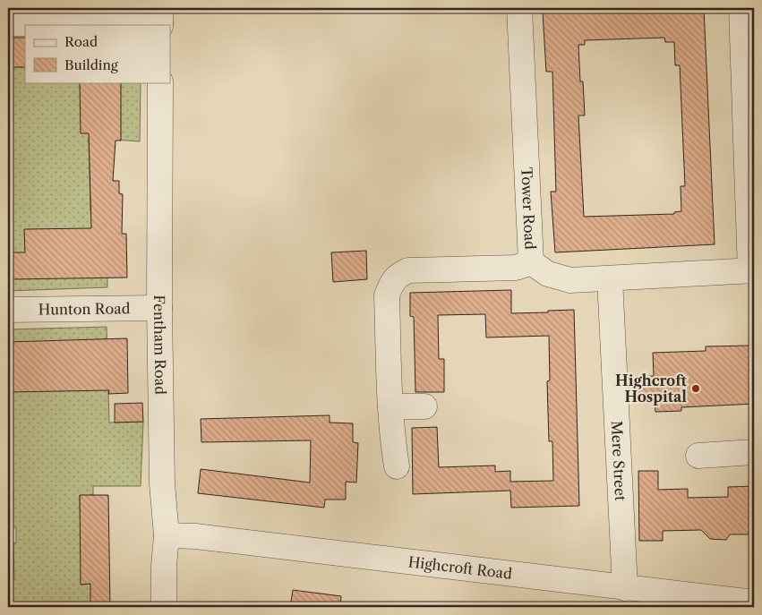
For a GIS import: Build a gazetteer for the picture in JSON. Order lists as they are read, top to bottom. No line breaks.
{"streets":{"street":["Tower Road","Hunton Road","Fentham Road","Mere Street","Highcroft Road"]},"crossings":[["Tower Road","Mere Street"],["Hunton Road","Fentham Road"],["Fentham Road","Highcroft Road"],["Mere Street","Highcroft Road"]],"places":["Highcroft Hospital"],"legend":["Road","Building"]}
